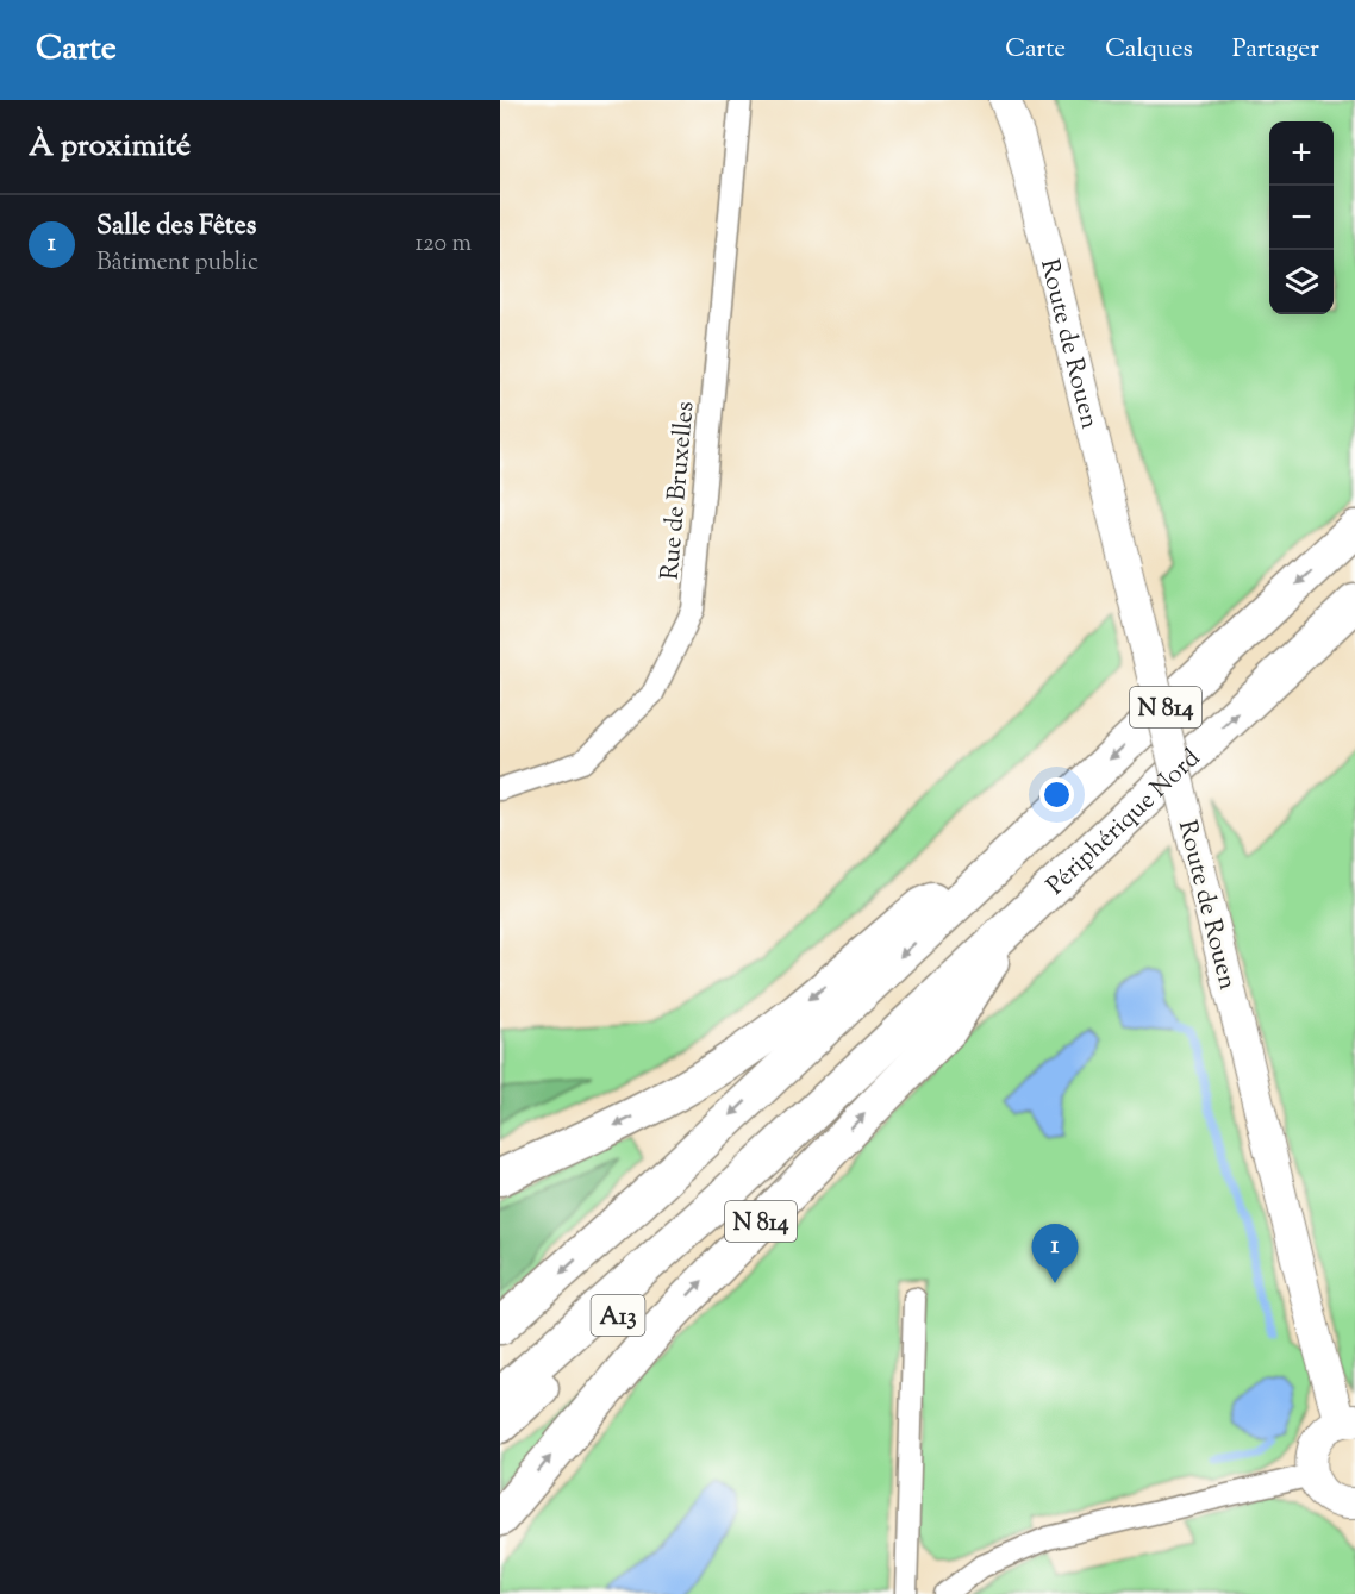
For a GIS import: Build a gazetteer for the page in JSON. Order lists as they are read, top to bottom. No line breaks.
{"streets":{"highway":["N 814","Périphérique Nord","A13"],"main road":["Route de Rouen"],"street":["Rue de Bruxelles"]},"crossings":[["N 814","Périphérique Nord"],["N 814","A13"]],"page":{"header":"Carte","nav":["Carte","Calques","Partager"],"heading":"À proximité","map_buttons":["+","−"],"list":[{"mark":"1","name":"Salle des Fêtes","note":"Bâtiment public","value":"120 m"}],"pins":"1"}}
